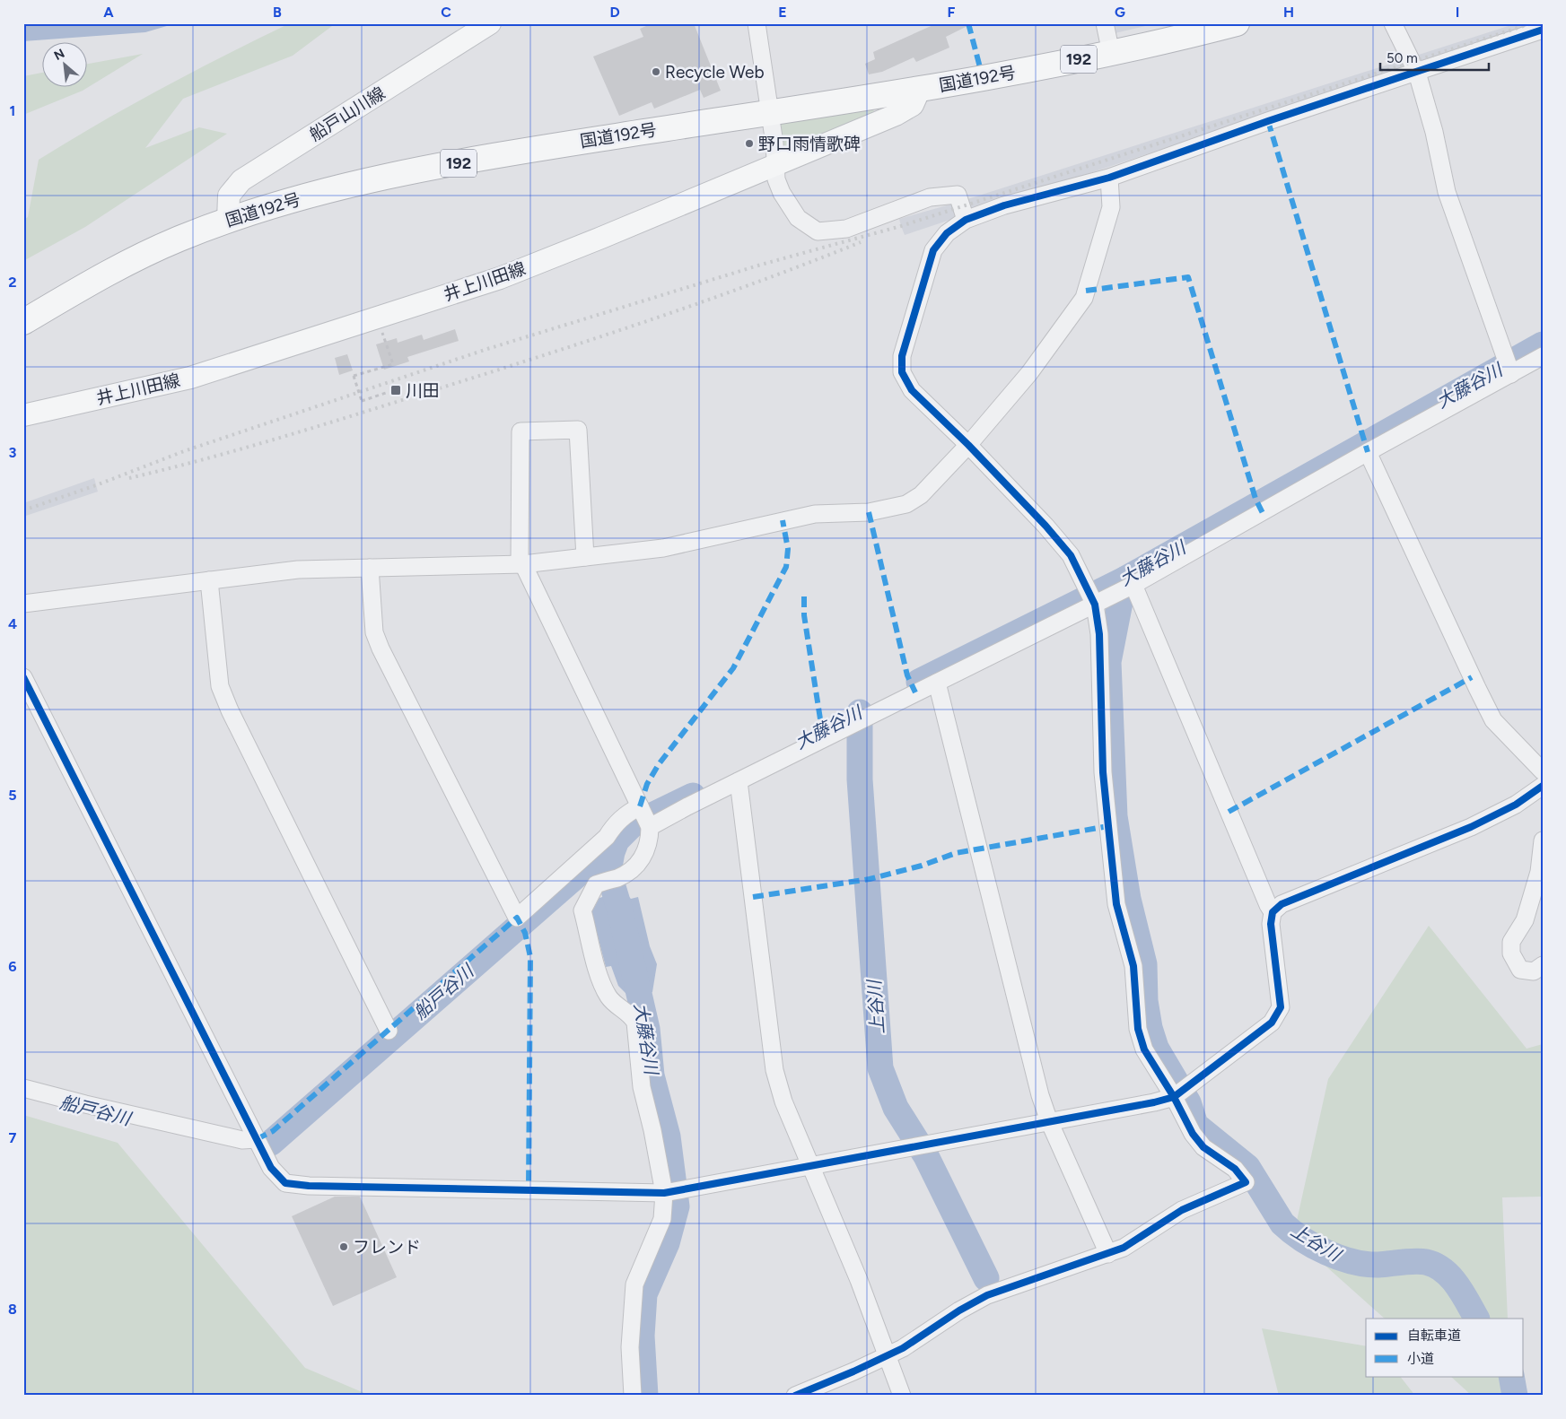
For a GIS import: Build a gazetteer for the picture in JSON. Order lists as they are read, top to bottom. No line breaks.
{"streets":{"highway":["192","国道192号"],"main road":["船戸山川線","井上川田線"]},"crossings":[["国道192号","船戸山川線"],["国道192号","井上川田線"]],"water":["大藤谷川","船戸谷川","上谷川"],"places":{"other":["Recycle Web","野口雨情歌碑","フレンド"],"transit":["川田"]},"legend":["自転車道","小道"],"scale_bar":"50 m","north":"top left","grid":{"columns":["A","B","C","D","E","F","G","H","I"],"rows":["1","2","3","4","5","6","7","8"]}}
